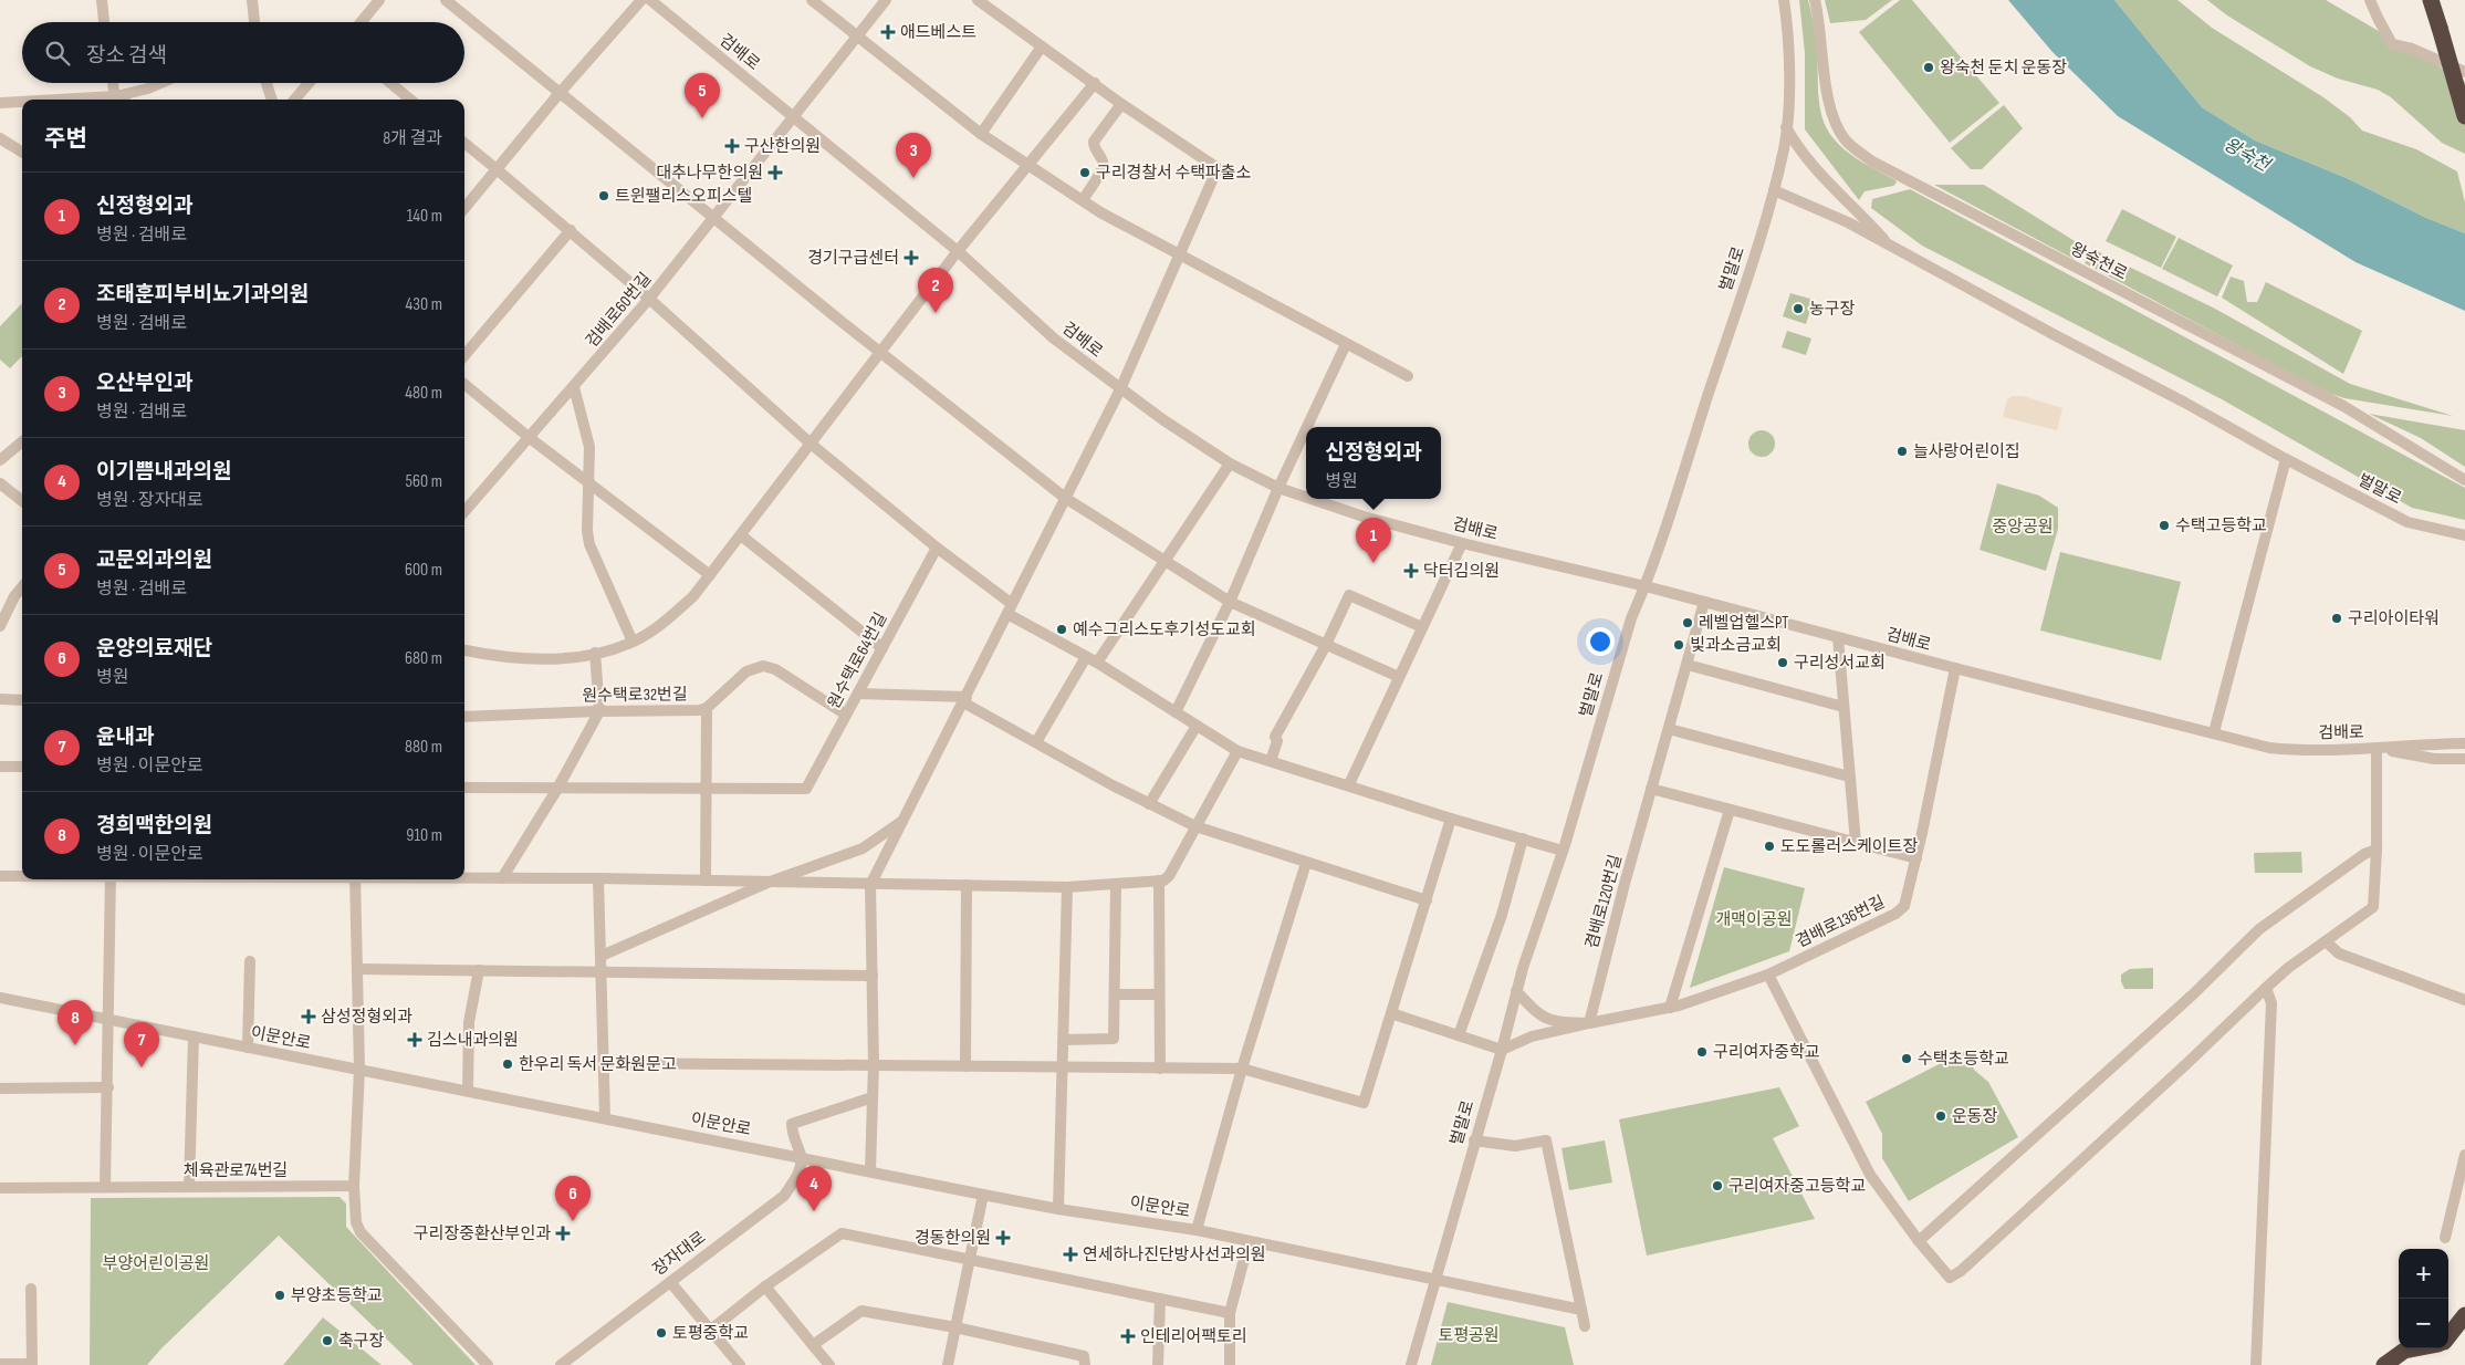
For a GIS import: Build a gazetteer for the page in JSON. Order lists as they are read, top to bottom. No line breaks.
{"streets":{"street":["검배로","왕숙천로","벌말로","검배로60번길","원수택로64번길","원수택로32번길","겸배로120번길","겸배로136번길","이문안로","체육관로74번길","장자대로"]},"crossings":[["검배로","벌말로"],["검배로","검배로60번길"],["검배로","겸배로120번길"],["검배로","겸배로136번길"],["벌말로","이문안로"],["원수택로64번길","원수택로32번길"],["겸배로120번길","겸배로136번길"],["이문안로","장자대로"]],"water":["왕숙천"],"parks":["중앙공원","개맥이공원","부양어린이공원","토평공원"],"places":{"health":["애드베스트","구산한의원","대추나무한의원","경기구급센터","닥터김의원","삼성정형외과","김스내과의원","구리장중환산부인과","경동한의원","연세하나진단방사선과의원","인테리어팩토리"],"other":["왕숙천 둔치 운동장","구리경찰서 수택파출소","트윈팰리스오피스텔","농구장","늘사랑어린이집","수택고등학교","구리아이타워","레벨업헬스PT","예수그리스도후기성도교회","빛과소금교회","구리성서교회","도도롤러스케이트장","구리여자중학교","수택초등학교","한우리 독서 문화원문고","운동장","구리여자중고등학교","부양초등학교","토평중학교","축구장"]},"page":{"search":"장소 검색","pins":["5","3","2","1","8","7","4","6"],"heading":["주변","8개 결과"],"list":[{"mark":"1","name":"신정형외과","note":"병원 · 검배로","value":"140 m"},{"mark":"2","name":"조태훈피부비뇨기과의원","note":"병원 · 검배로","value":"430 m"},{"mark":"3","name":"오산부인과","note":"병원 · 검배로","value":"480 m"},{"mark":"4","name":"이기쁨내과의원","note":"병원 · 장자대로","value":"560 m"},{"mark":"5","name":"교문외과의원","note":"병원 · 검배로","value":"600 m"},{"mark":"6","name":"운양의료재단","note":"병원","value":"680 m"},{"mark":"7","name":"윤내과","note":"병원 · 이문안로","value":"880 m"},{"mark":"8","name":"경희맥한의원","note":"병원 · 이문안로","value":"910 m"}],"popup":["신정형외과","병원"],"map_buttons":["+","−"]}}
